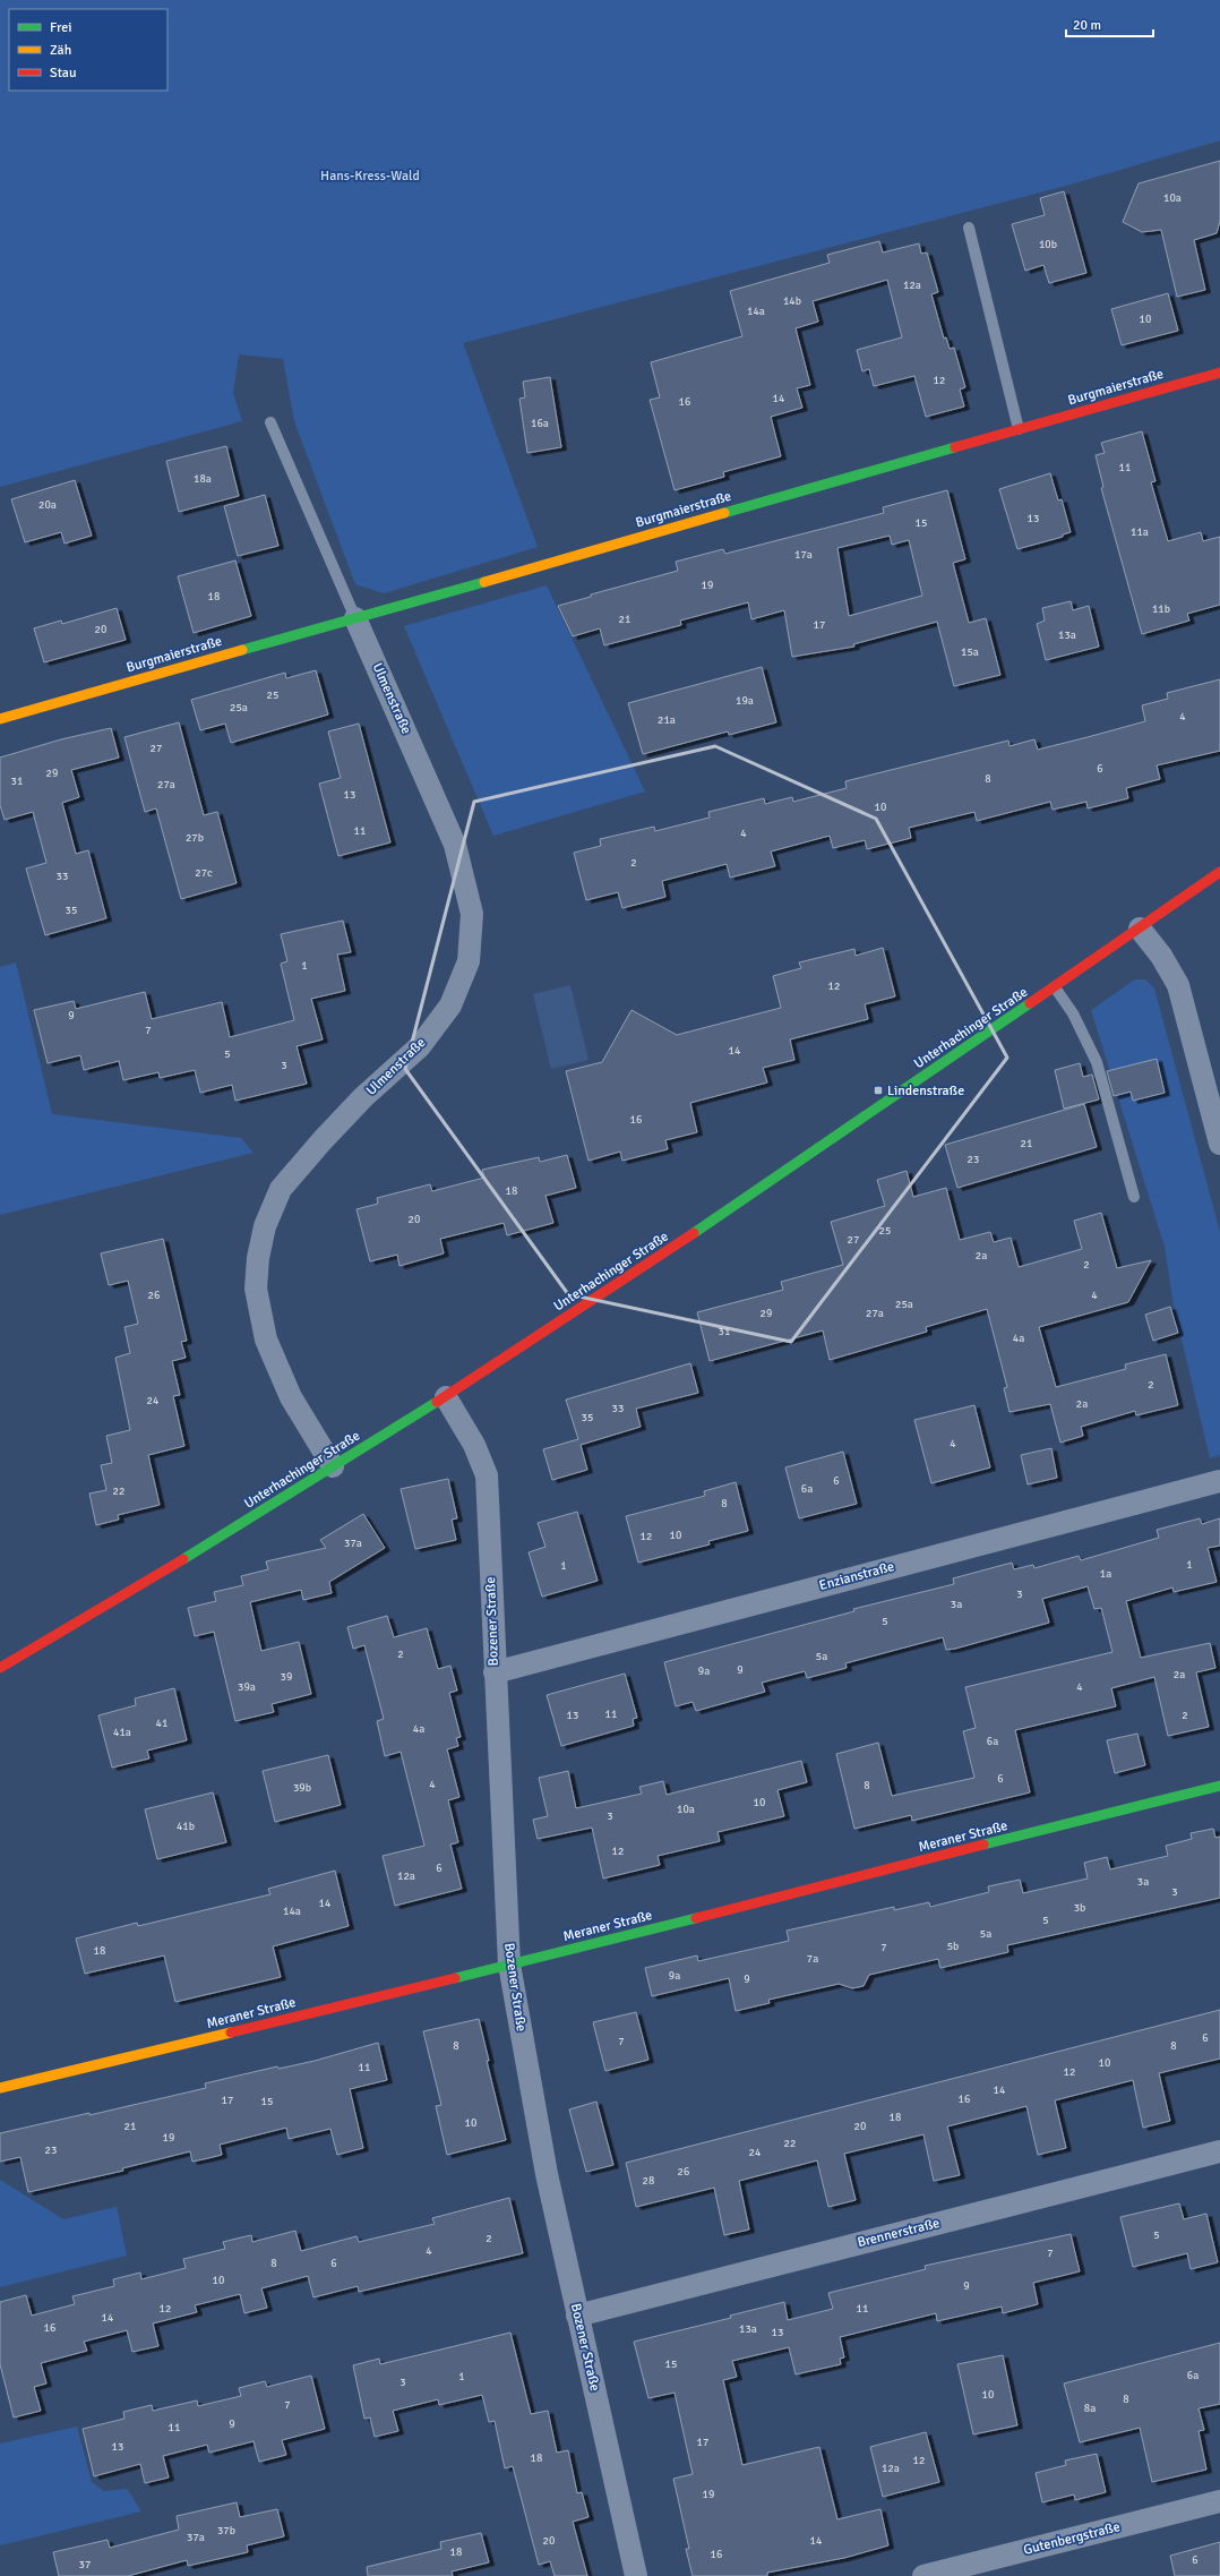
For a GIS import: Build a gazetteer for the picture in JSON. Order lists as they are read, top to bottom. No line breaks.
{"streets":{"street":["Burgmaierstraße","Ulmenstraße","Unterhachinger Straße","Enzianstraße","Bozener Straße","Meraner Straße","Brennerstraße","Gutenbergstraße"]},"crossings":[["Burgmaierstraße","Ulmenstraße"],["Ulmenstraße","Unterhachinger Straße"],["Unterhachinger Straße","Bozener Straße"],["Enzianstraße","Bozener Straße"],["Bozener Straße","Meraner Straße"],["Bozener Straße","Brennerstraße"]],"parks":["Hans-Kress-Wald"],"places":{"transit":["Lindenstraße"]},"house_numbers":["10a","10b","12a","14b","14a","10","12","14","16","16a","11","18a","20a","13","15","11a","17a","19","18","11b","21","17","20","13a","15a","25","19a","25a","4","21a","27","6","29","8","31","27a","13","10","11","4","27b","2","27c","33","35","1","12","9","7","14","5","3","16","21","23","18","20","25","27","2a","2","26","4","25a","29","27a","31","4a","2","24","2a","33","35","4","6","6a","22","8","10","12","37a","1","1","1a","3","3a","5","2","5a","9","9a","2a","39","39a","4","11","13","2","41","4a","41a","6a","6","4","8","39b","10","10a","3","41b","12","6","12a","3a","3","14","3b","14a","5","5a","5b","7","18","7a","9a","9","6","7","8","8","10","11","12","14","16","17","15","18","10","21","20","19","22","23","24","26","28","5","2","4","7","8","6","10","9","12","11","14","16","13a","13","15","6a","1","3","10","8","7","8a","9","11","17","13","18","12","12a","19","37b","37a","20","14","18","16","6","37"],"legend":["Frei","Zäh","Stau"],"scale_bar":"20 m"}
